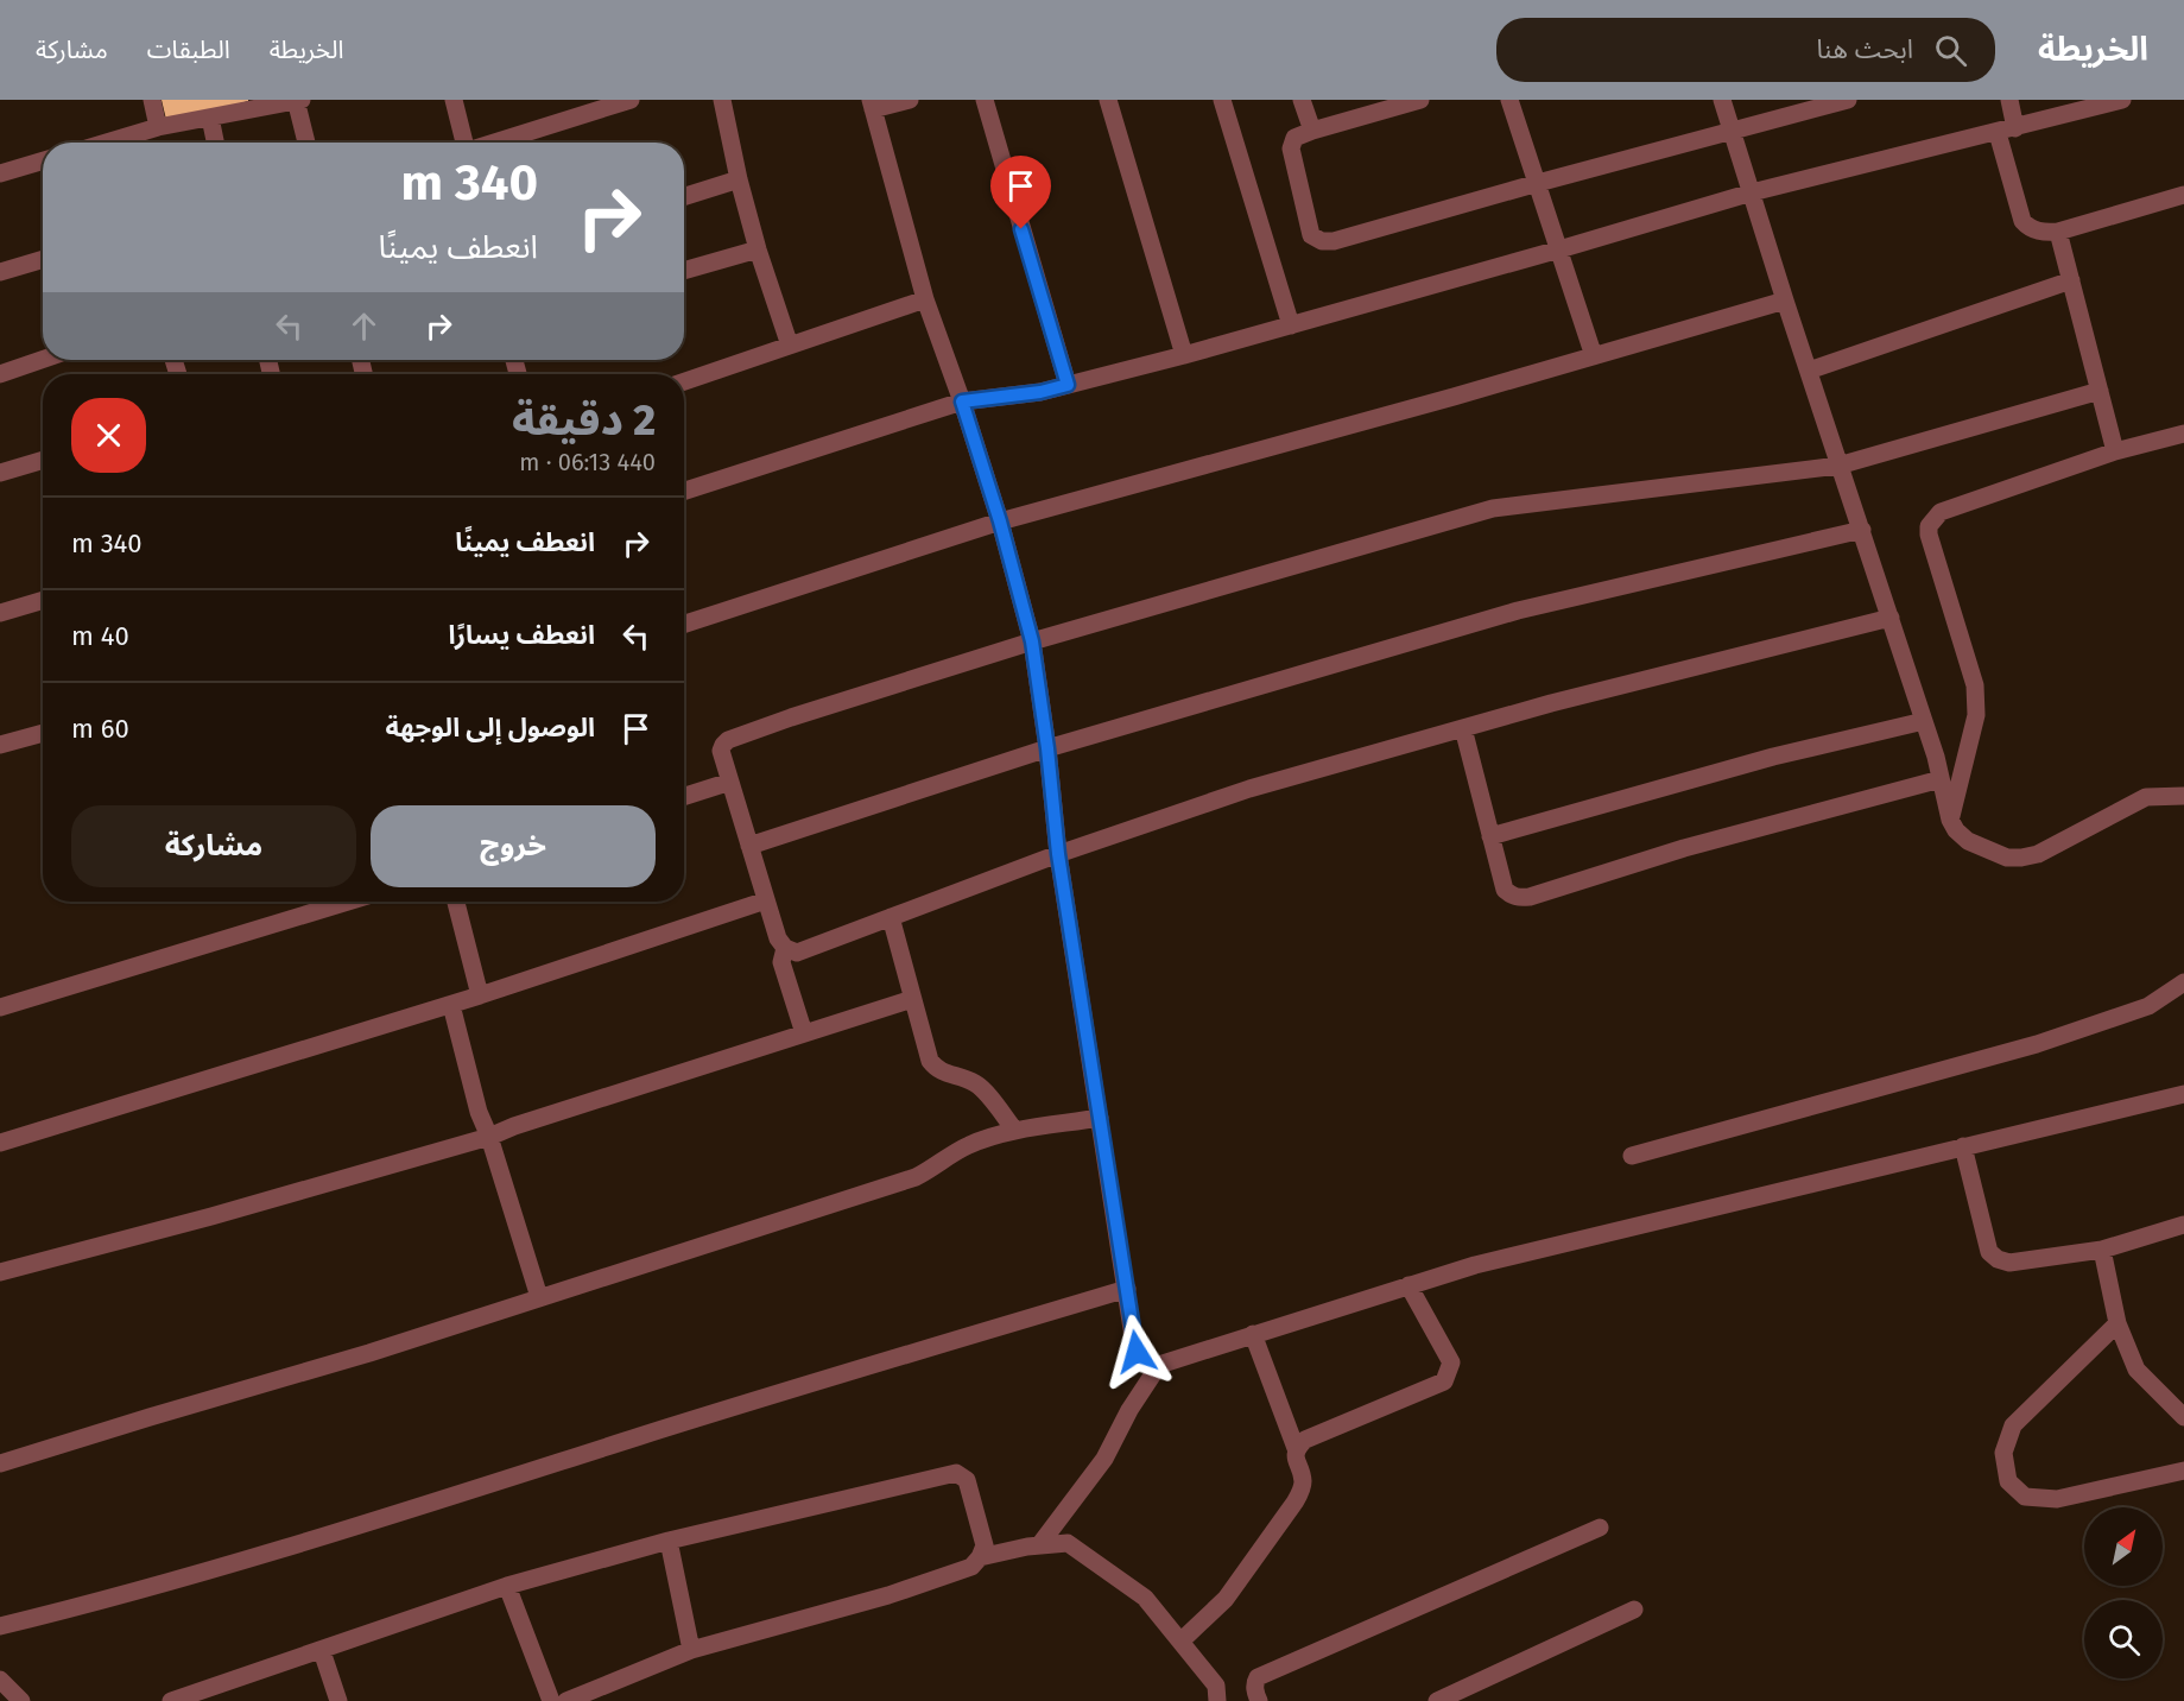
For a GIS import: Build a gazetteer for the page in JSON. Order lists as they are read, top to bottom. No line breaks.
{"north":"top right","page":{"header":"الخريطة","search":"ابحث هنا","nav":["الخريطة","الطبقات","مشاركة"],"turn":["340 m","انعطف يمينًا"],"heading":["2 دقيقة","440 m · 06:13"],"list":[{"name":"انعطف يمينًا","value":"340 m"},{"name":"انعطف يسارًا","value":"40 m"},{"name":"الوصول إلى الوجهة","value":"60 m"}],"buttons":["خروج","مشاركة"]}}
